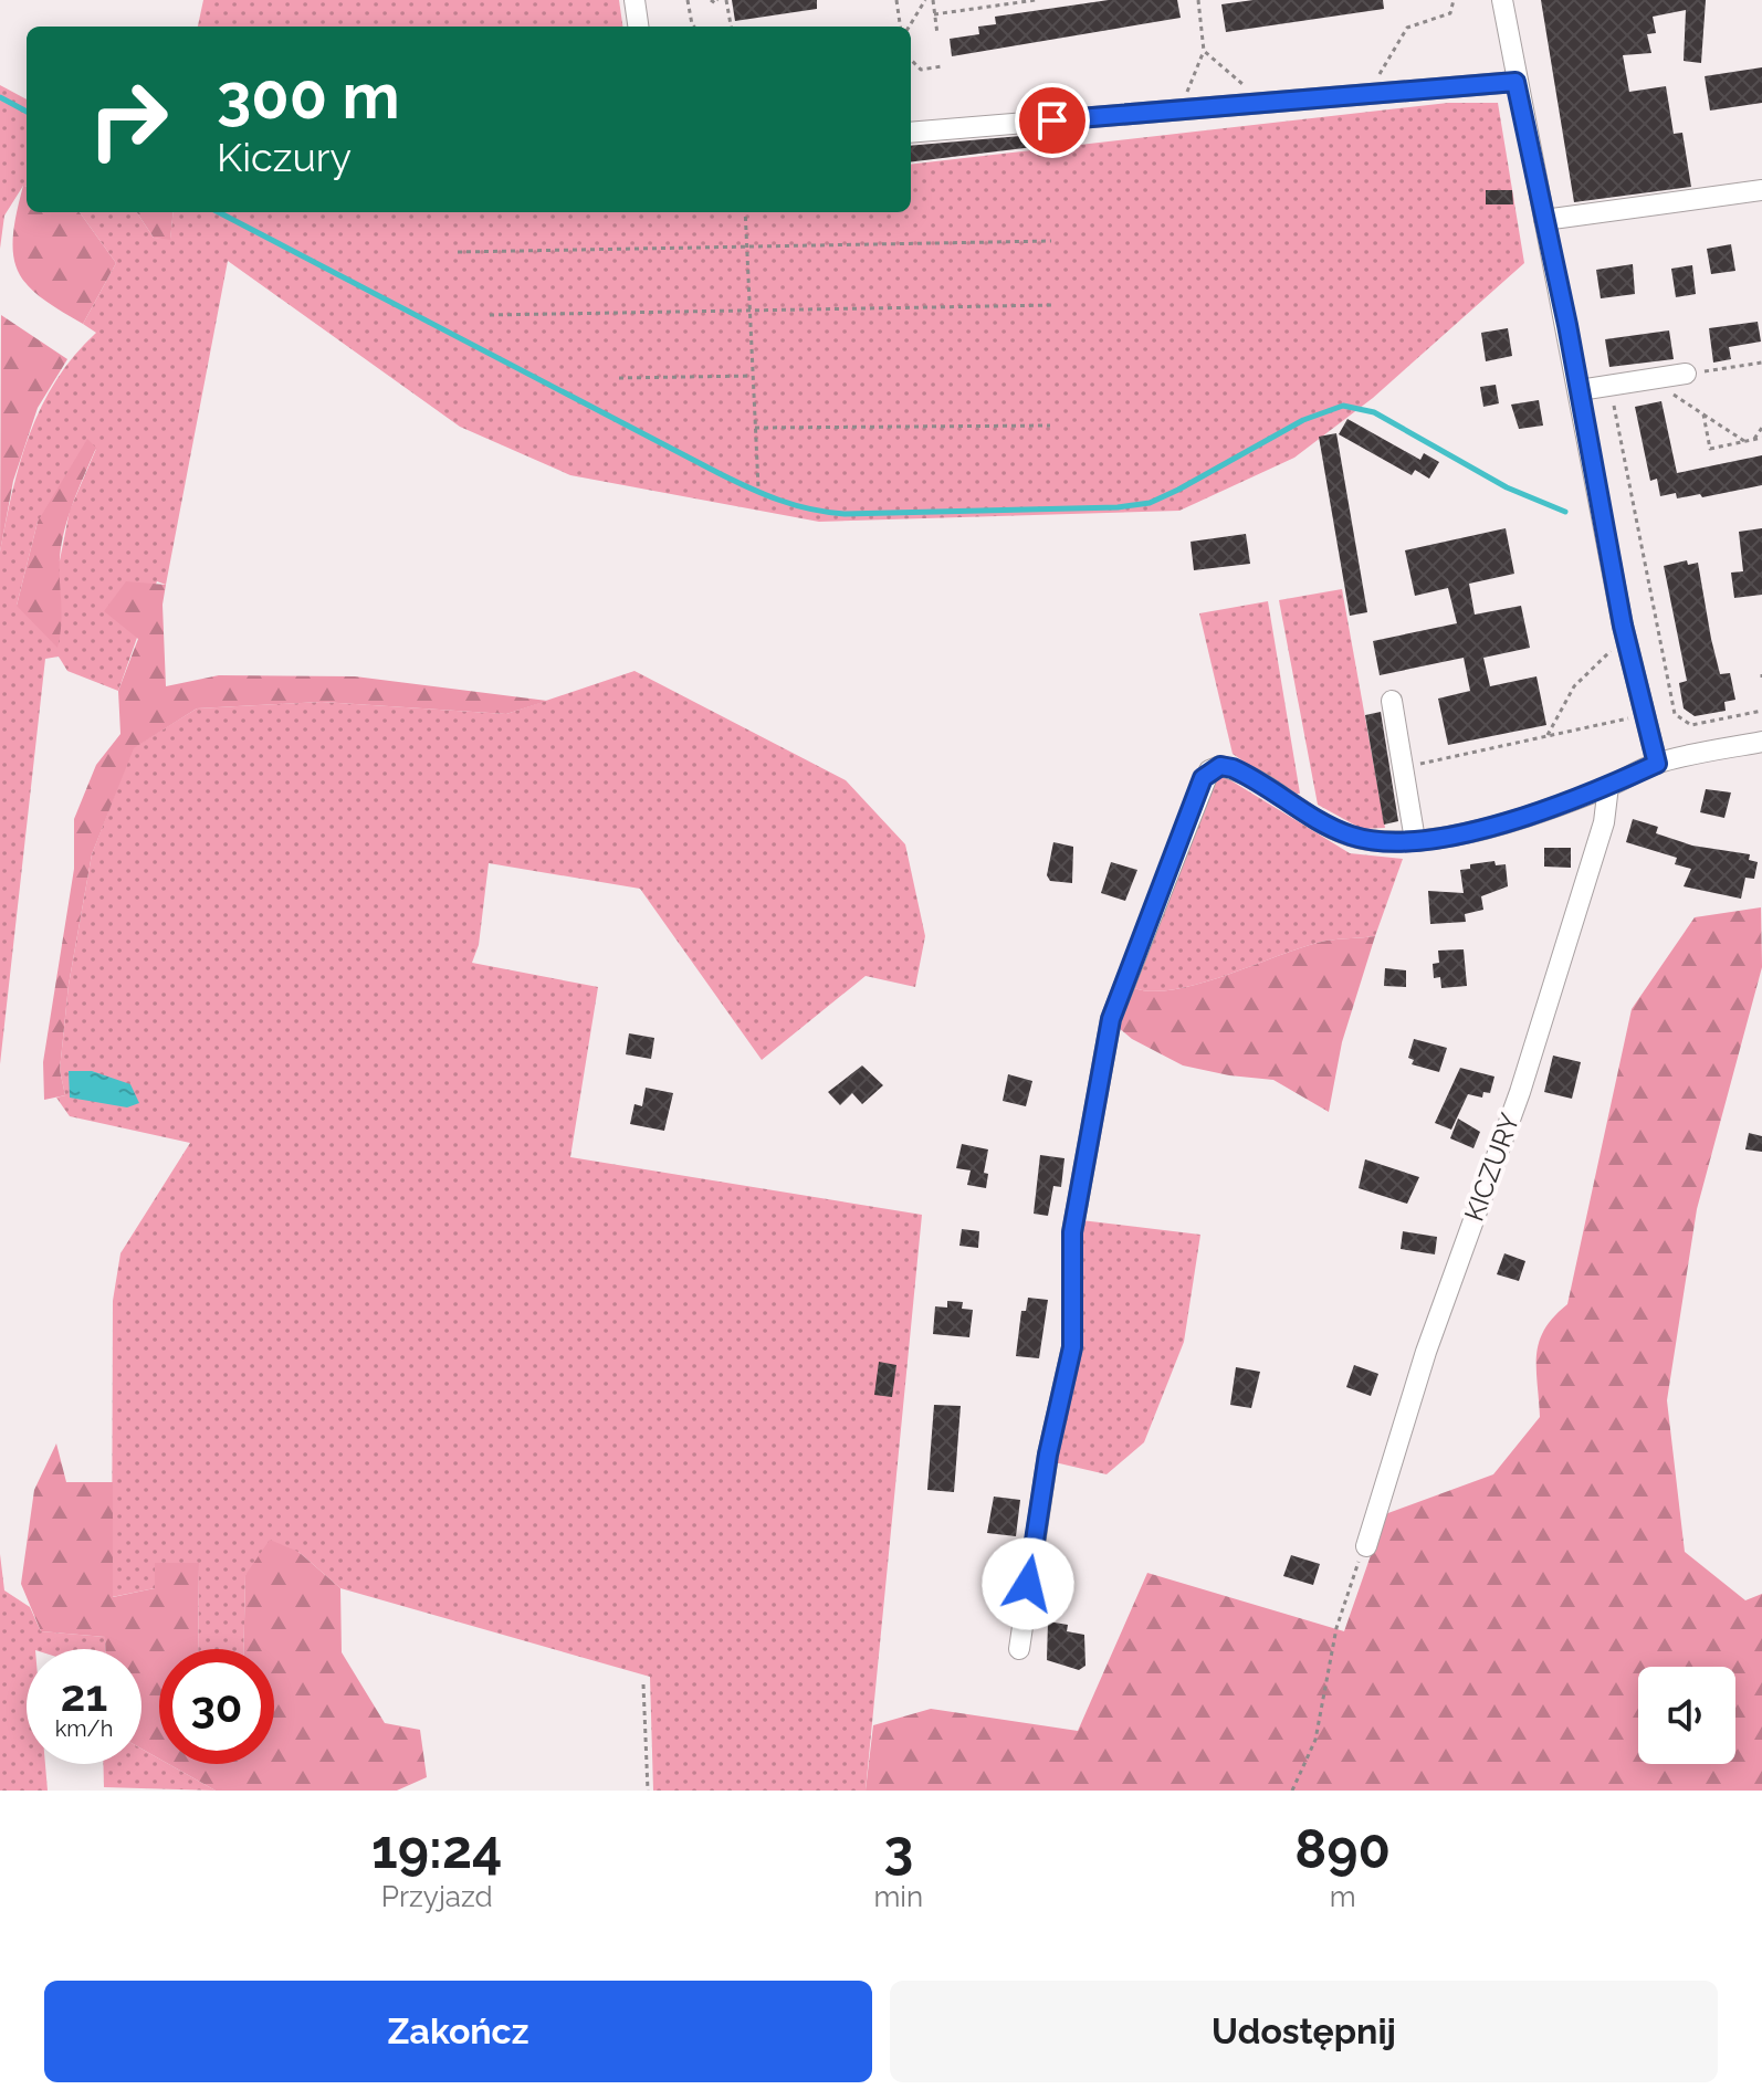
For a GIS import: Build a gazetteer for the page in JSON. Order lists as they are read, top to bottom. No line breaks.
{"streets":{"street":["KICZURY"]},"page":{"turn":["300 m","Kiczury"],"speed":"21 km/h","limit":"30","eta":["19:24","Przyjazd","3","min","890","m"],"buttons":["Zakończ","Udostępnij"]}}
